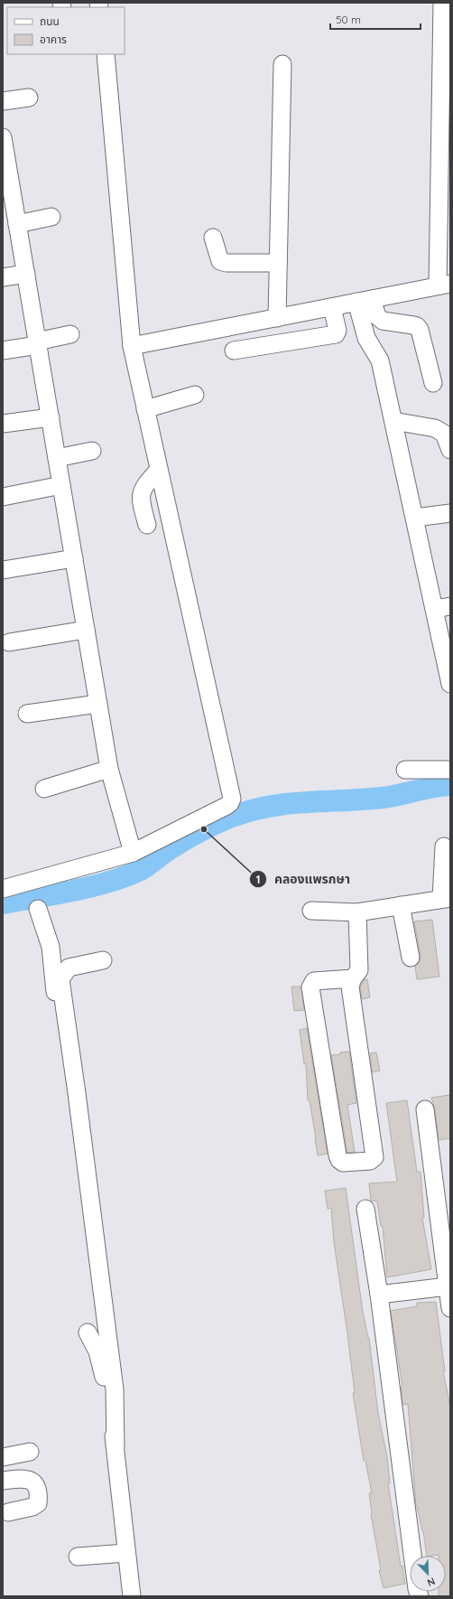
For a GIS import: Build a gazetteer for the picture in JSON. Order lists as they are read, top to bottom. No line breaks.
{"places":["คลองแพรกษา"],"legend":["ถนน","อาคาร"],"scale_bar":"50 m","north":"bottom right"}
